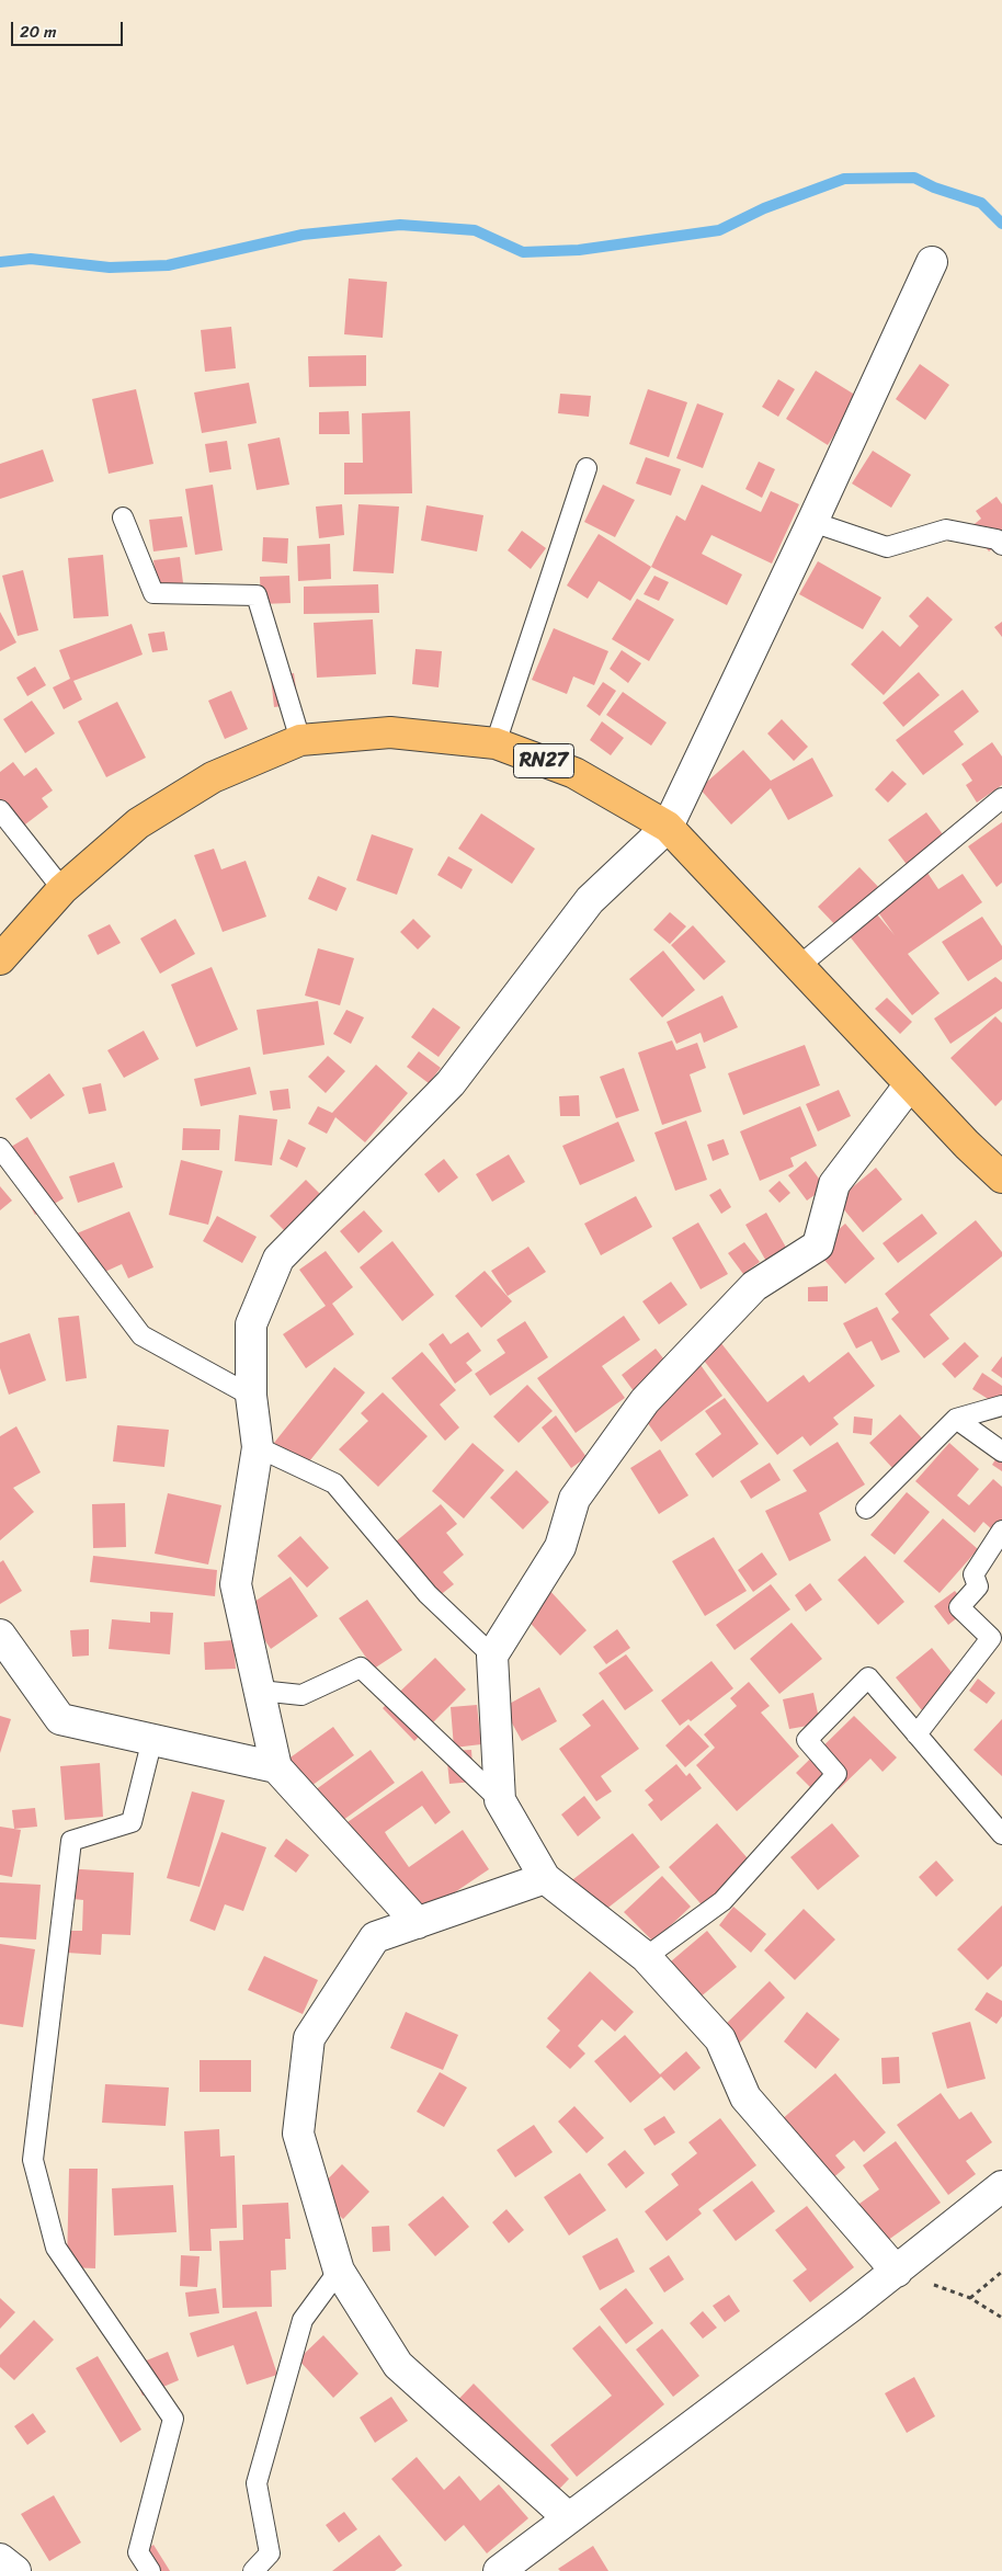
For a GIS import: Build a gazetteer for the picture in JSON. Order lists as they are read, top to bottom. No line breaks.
{"streets":{"main road":["RN27"]},"scale_bar":"20 m"}
